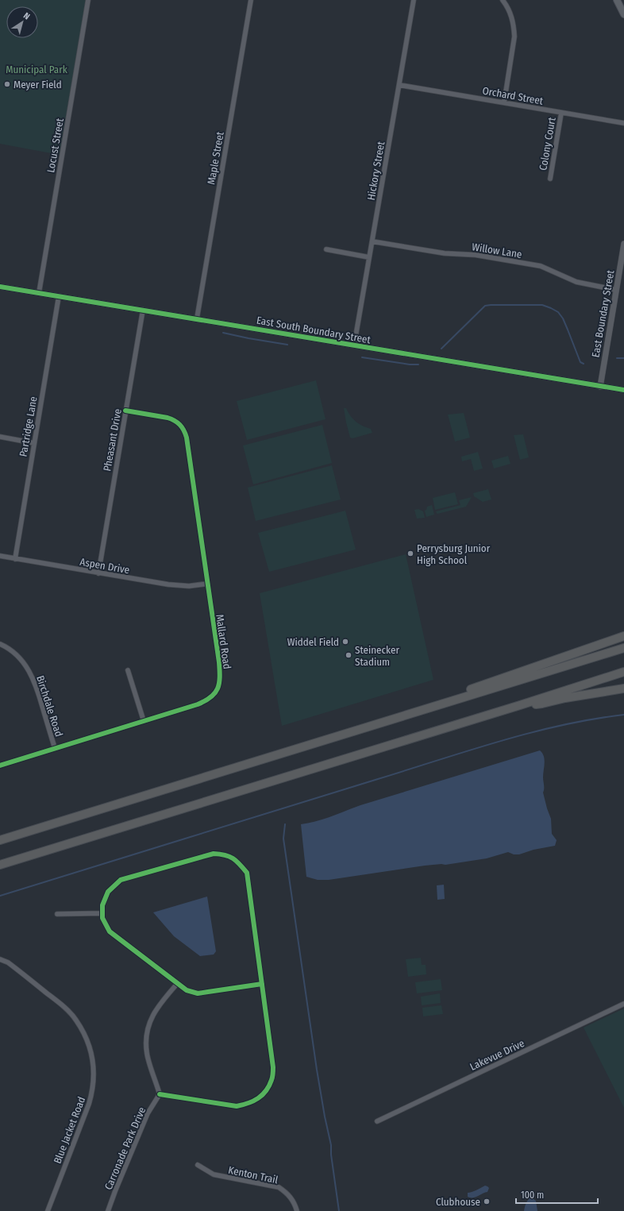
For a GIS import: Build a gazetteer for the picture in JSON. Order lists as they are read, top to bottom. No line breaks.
{"streets":{"street":["Orchard Street","Colony Court","Locust Street","Maple Street","Hickory Street","Willow Lane","East Boundary Street","East South Boundary Street","Partridge Lane","Pheasant Drive","Aspen Drive","Mallard Road","Birchdale Road","Lakevue Drive","Blue Jacket Road","Carronade Park Drive","Kenton Trail"]},"crossings":[["Orchard Street","Colony Court"],["Orchard Street","Hickory Street"],["Locust Street","East South Boundary Street"],["Maple Street","East South Boundary Street"],["Hickory Street","Willow Lane"],["Hickory Street","East South Boundary Street"],["Willow Lane","East Boundary Street"],["East Boundary Street","East South Boundary Street"],["East South Boundary Street","Partridge Lane"],["East South Boundary Street","Pheasant Drive"],["Partridge Lane","Aspen Drive"],["Pheasant Drive","Aspen Drive"],["Pheasant Drive","Mallard Road"],["Aspen Drive","Mallard Road"],["Mallard Road","Birchdale Road"]],"parks":["Municipal Park"],"places":["Meyer Field","Perrysburg Junior High School","Widdel Field","Steinecker Stadium","Clubhouse"],"scale_bar":"100 m","north":"top right"}
